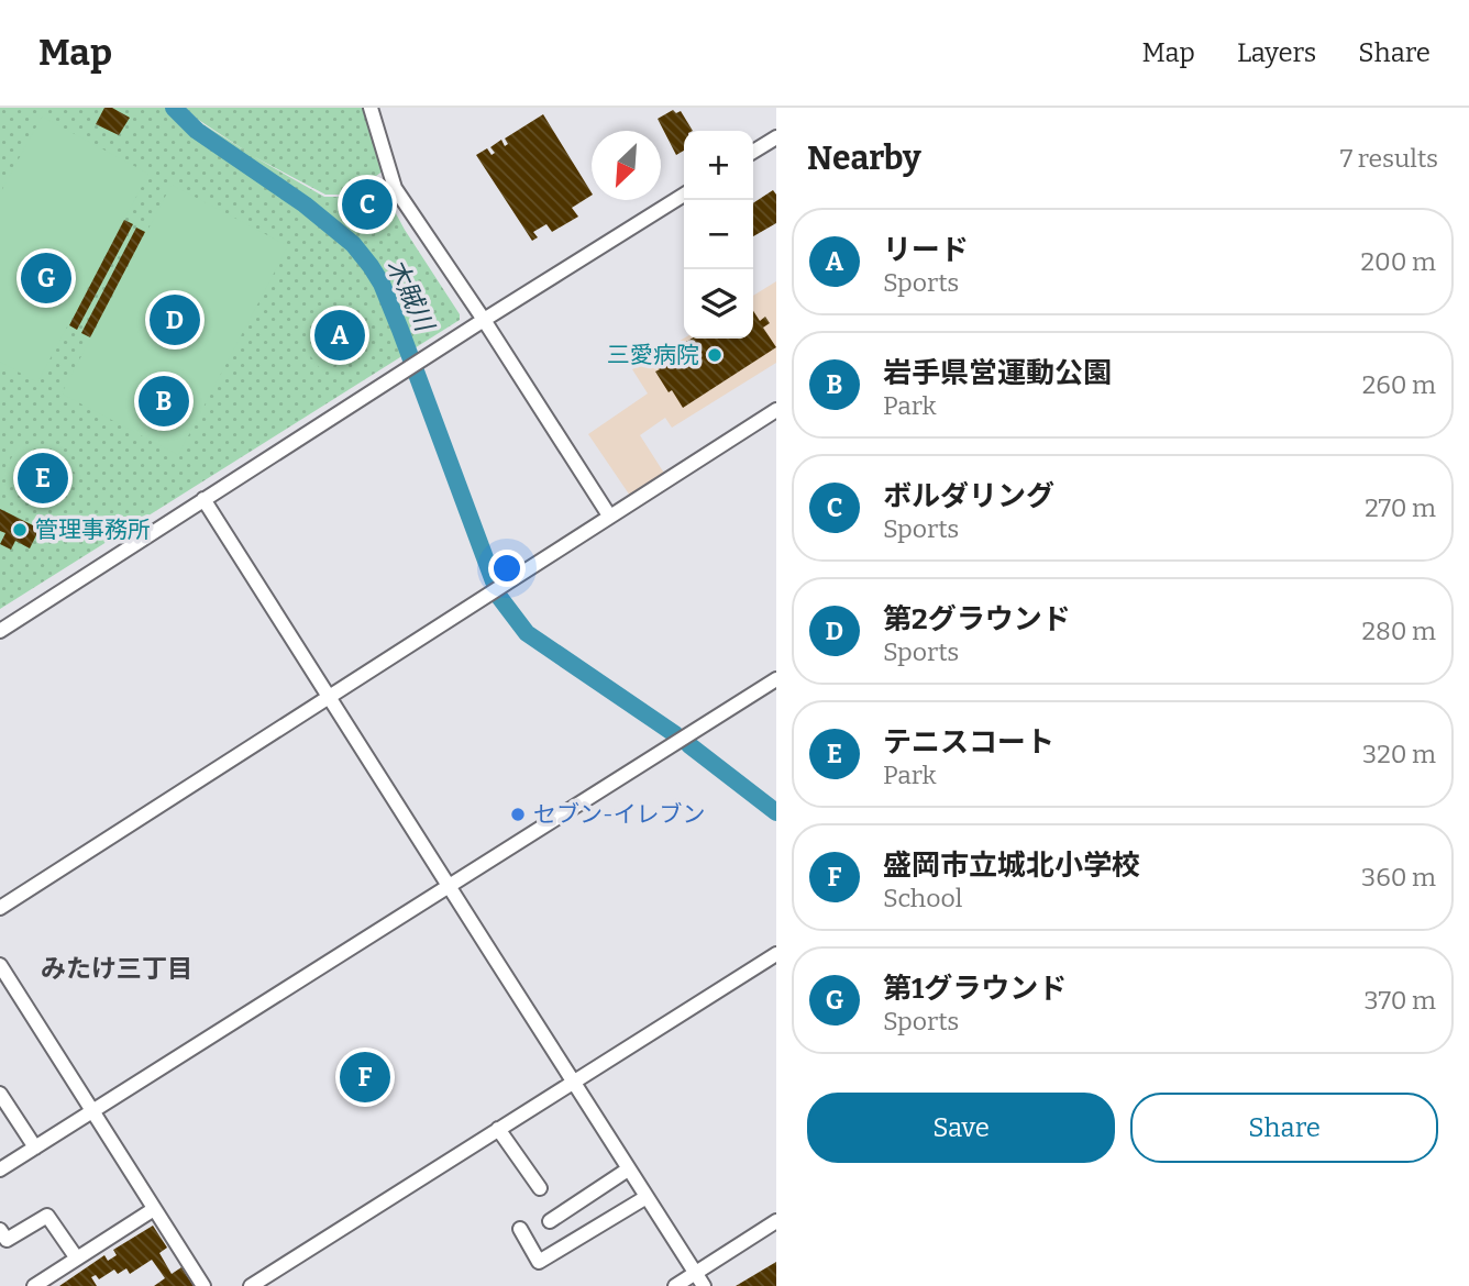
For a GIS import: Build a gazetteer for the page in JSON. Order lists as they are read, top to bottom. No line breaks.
{"districts":["みたけ三丁目"],"water":["木賊川"],"places":["三愛病院","管理事務所","セブン-イレブン"],"north":"bottom left","page":{"header":"Map","nav":["Map","Layers","Share"],"heading":["Nearby","7 results"],"map_buttons":["+","−"],"pins":["C","G","D","A","B","E","F"],"list":[{"mark":"A","name":"リード","note":"Sports","value":"200 m"},{"mark":"B","name":"岩手県営運動公園","note":"Park","value":"260 m"},{"mark":"C","name":"ボルダリング","note":"Sports","value":"270 m"},{"mark":"D","name":"第2グラウンド","note":"Sports","value":"280 m"},{"mark":"E","name":"テニスコート","note":"Park","value":"320 m"},{"mark":"F","name":"盛岡市立城北小学校","note":"School","value":"360 m"},{"mark":"G","name":"第1グラウンド","note":"Sports","value":"370 m"}],"buttons":["Save","Share"]}}
